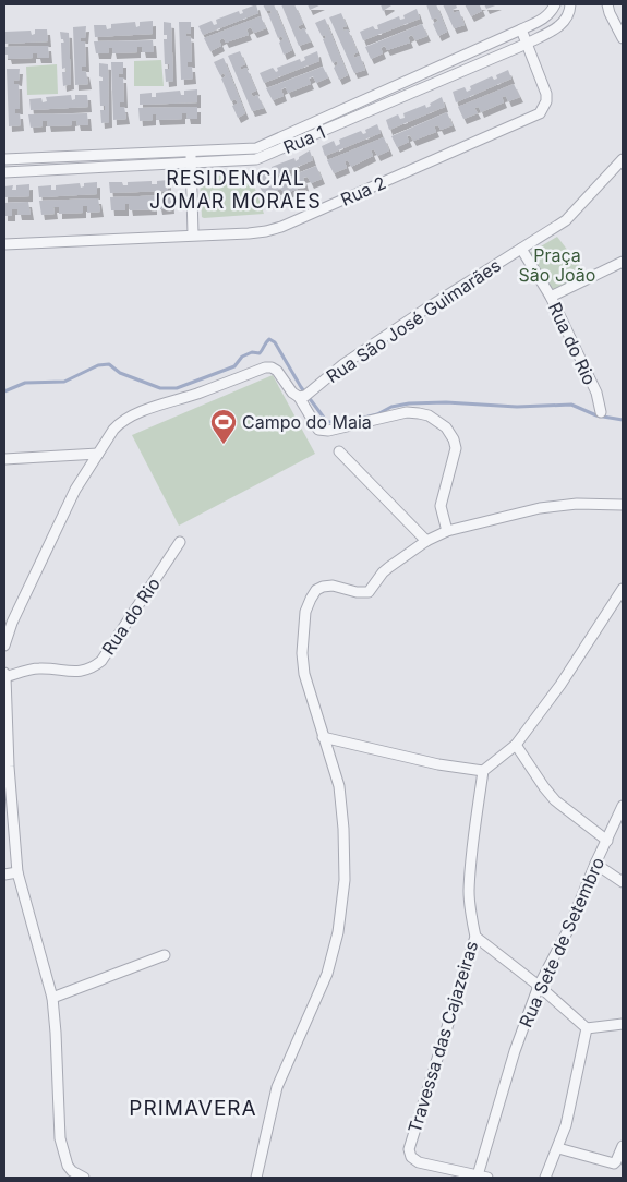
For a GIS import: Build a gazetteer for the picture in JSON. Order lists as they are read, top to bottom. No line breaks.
{"streets":{"street":["Rua 1","Rua 2","Rua São José Guimarães","Rua do Rio","Rua Sete de Setembro","Travessa das Cajazeiras"]},"crossings":[["Rua 1","Rua 2"],["Rua São José Guimarães","Rua do Rio"],["Rua Sete de Setembro","Travessa das Cajazeiras"]],"districts":["RESIDENCIAL JOMAR MORAES","PRIMAVERA"],"parks":["Praça São João"],"places":{"sports":["Campo do Maia"]}}
